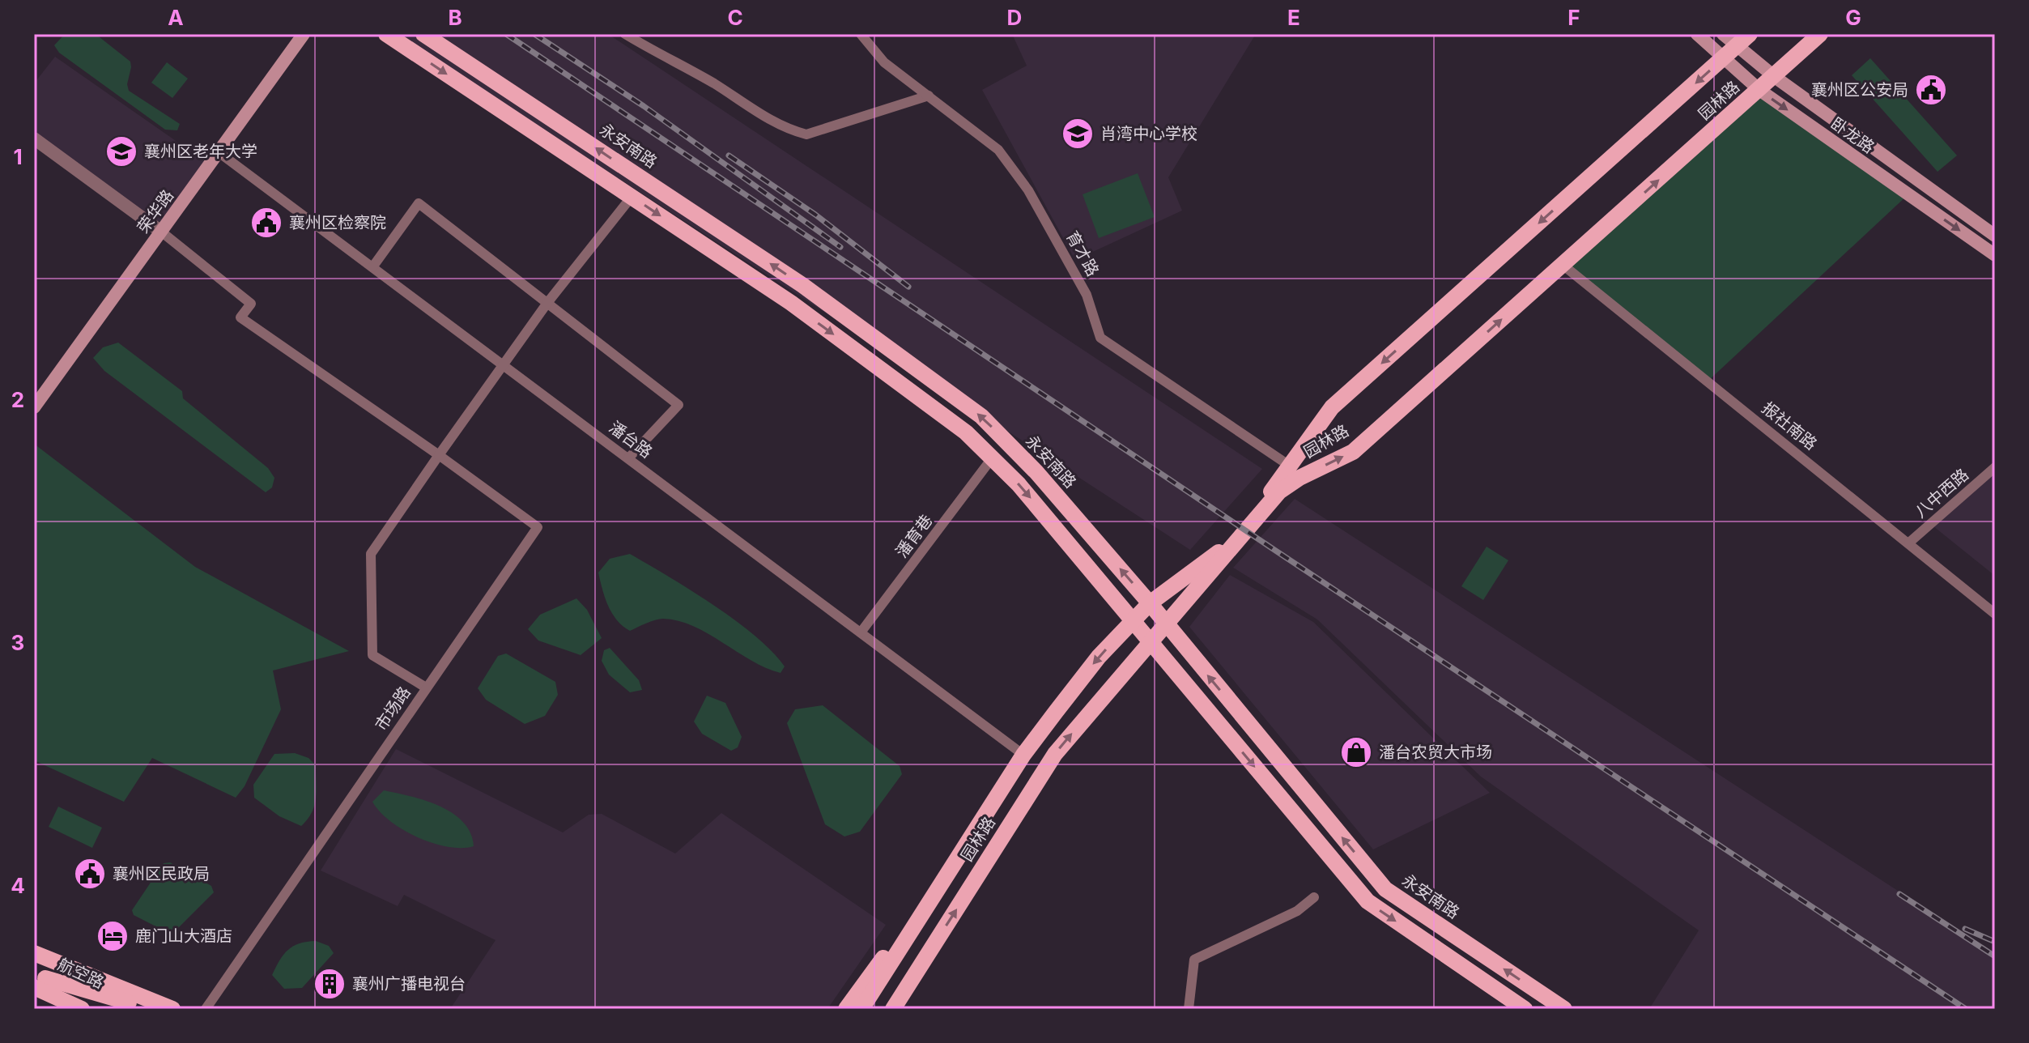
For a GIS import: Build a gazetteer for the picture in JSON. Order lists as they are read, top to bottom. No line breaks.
{"streets":{"main road":["园林路","卧龙路","永安南路","荣华路","航空路"],"street":["育才路","报社南路","潘台路","八中西路","潘育巷","市场路"]},"crossings":[["园林路","卧龙路"],["园林路","永安南路"],["园林路","育才路"],["园林路","报社南路"],["园林路","潘台路"],["荣华路","潘台路"],["报社南路","八中西路"],["潘台路","潘育巷"]],"places":{"public building":["襄州区公安局","襄州区检察院","襄州区民政局"],"school or university":["肖湾中心学校","襄州区老年大学"],"shop":["潘台农贸大市场"],"hotel":["鹿门山大酒店"],"building":["襄州广播电视台"]},"grid":{"columns":["A","B","C","D","E","F","G"],"rows":["1","2","3","4"]}}
